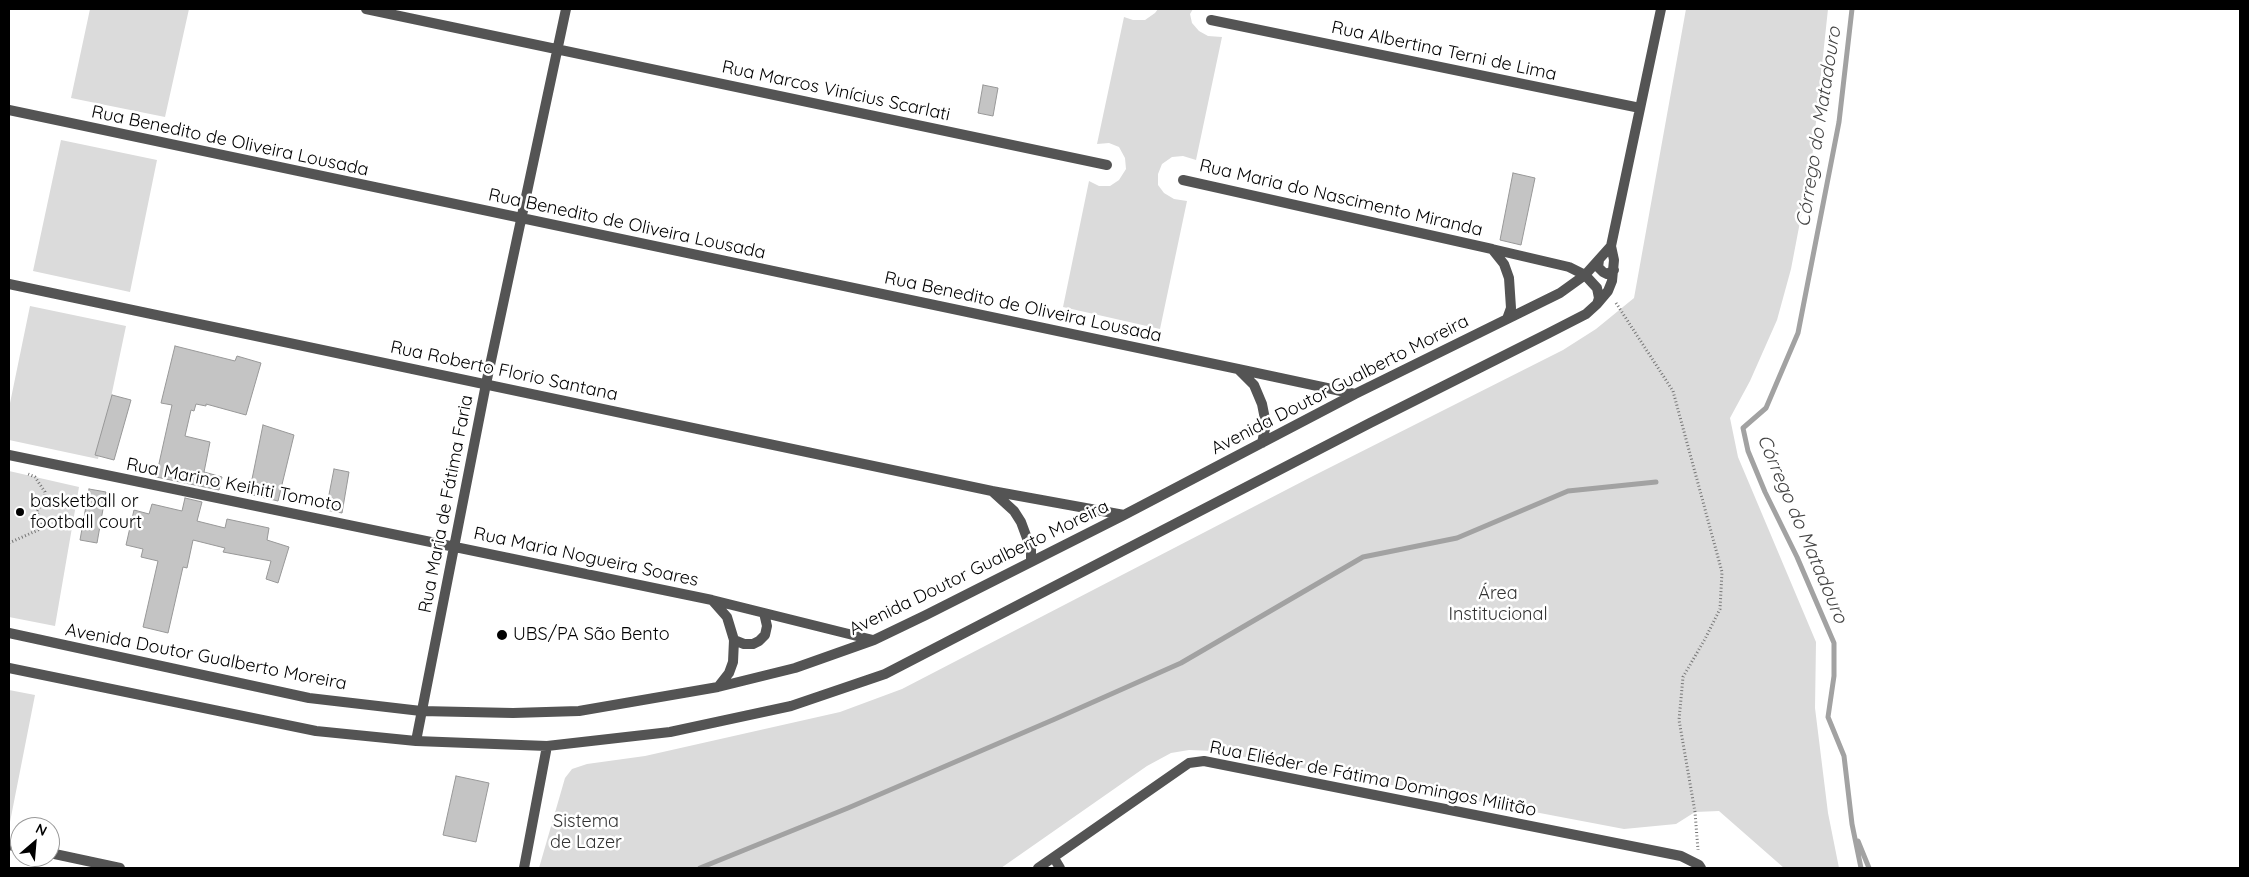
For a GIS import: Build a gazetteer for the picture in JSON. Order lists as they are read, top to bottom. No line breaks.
{"streets":{"street":["Rua Albertina Terni de Lima","Rua Marcos Vinícius Scarlati","Rua Benedito de Oliveira Lousada","Rua Maria do Nascimento Miranda","Rua Roberto Florio Santana","Avenida Doutor Gualberto Moreira","Rua Marino Keihiti Tomoto","Rua Maria de Fátima Faria","Rua Maria Nogueira Soares","Rua Eliéder de Fátima Domingos Militão"]},"crossings":[["Rua Marcos Vinícius Scarlati","Rua Maria de Fátima Faria"],["Rua Benedito de Oliveira Lousada","Avenida Doutor Gualberto Moreira"],["Rua Benedito de Oliveira Lousada","Rua Maria de Fátima Faria"],["Rua Maria do Nascimento Miranda","Avenida Doutor Gualberto Moreira"],["Rua Roberto Florio Santana","Avenida Doutor Gualberto Moreira"],["Rua Roberto Florio Santana","Rua Maria de Fátima Faria"],["Avenida Doutor Gualberto Moreira","Rua Maria de Fátima Faria"],["Avenida Doutor Gualberto Moreira","Rua Maria Nogueira Soares"],["Rua Marino Keihiti Tomoto","Rua Maria de Fátima Faria"],["Rua Marino Keihiti Tomoto","Rua Maria Nogueira Soares"],["Rua Maria de Fátima Faria","Rua Maria Nogueira Soares"]],"water":["Córrego do Matadouro"],"parks":["Área Institucional","Sistema de Lazer"],"places":["basketball or football court","UBS/PA São Bento"],"north":"top right"}
